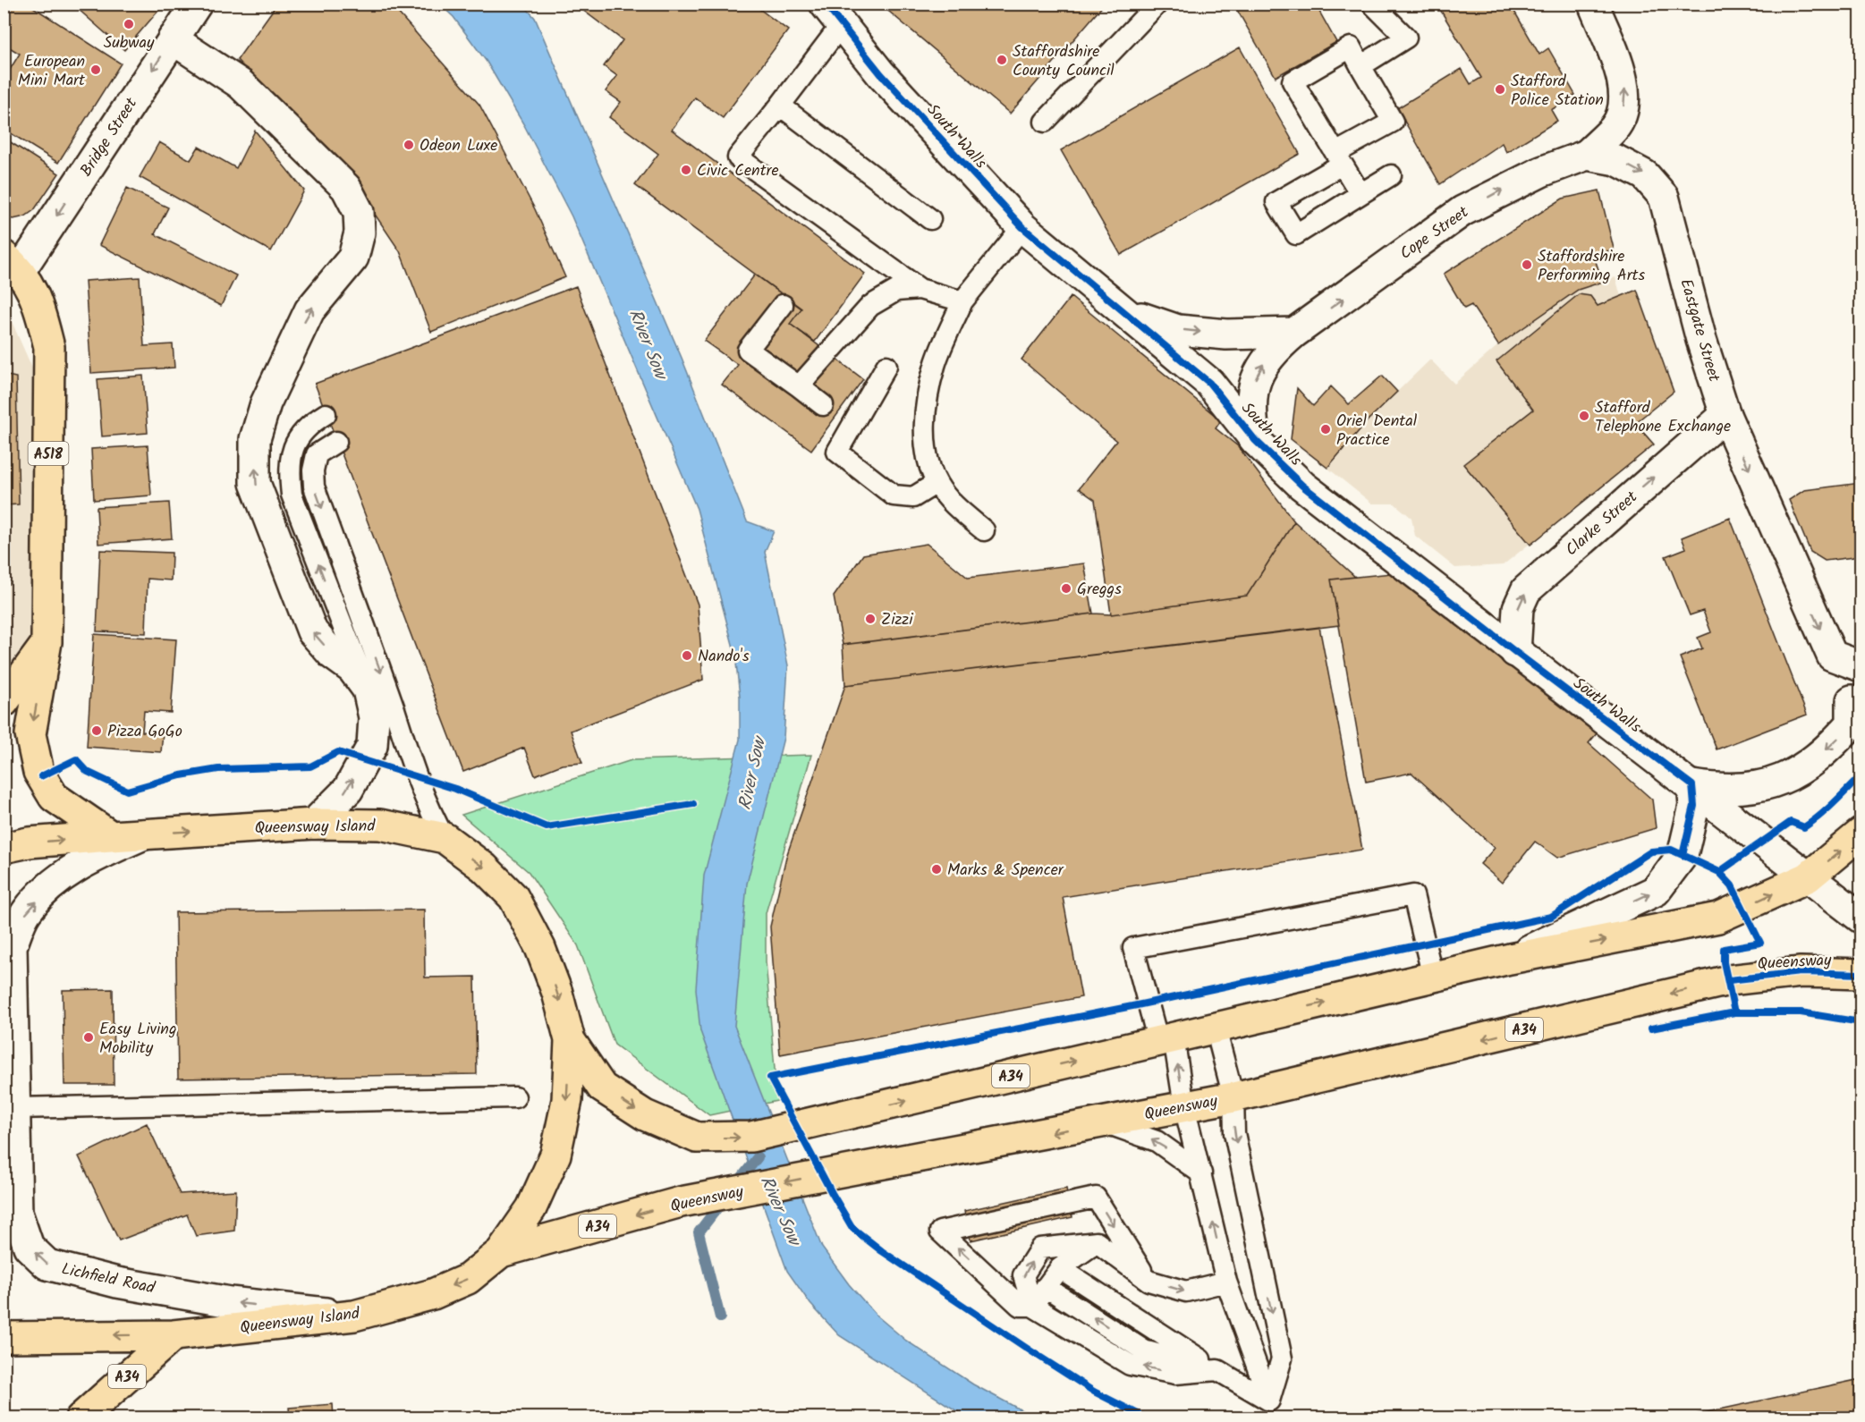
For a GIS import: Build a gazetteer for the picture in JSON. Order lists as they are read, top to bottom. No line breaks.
{"streets":{"highway":["A518","Queensway Island","Queensway","A34"],"street":["South Walls","Bridge Street","Cope Street","Eastgate Street","Clarke Street","Lichfield Road"]},"crossings":[["South Walls","Cope Street"],["South Walls","Eastgate Street"],["South Walls","Clarke Street"],["South Walls","A34"],["Bridge Street","A518"],["Cope Street","Eastgate Street"],["Eastgate Street","Clarke Street"],["A518","Queensway Island"],["Queensway Island","Queensway"],["Queensway Island","A34"],["Queensway Island","Lichfield Road"]],"one_way":["Bridge Street","Cope Street","Clarke Street"],"water":["River Sow"],"places":["Subway","Staffordshire County Council","European Mini Mart","Stafford Police Station","Odeon Luxe","Civic Centre","Staffordshire Performing Arts","Stafford Telephone Exchange","Oriel Dental Practice","Greggs","Zizzi","Nando's","Pizza GoGo","Marks & Spencer","Easy Living Mobility"]}
